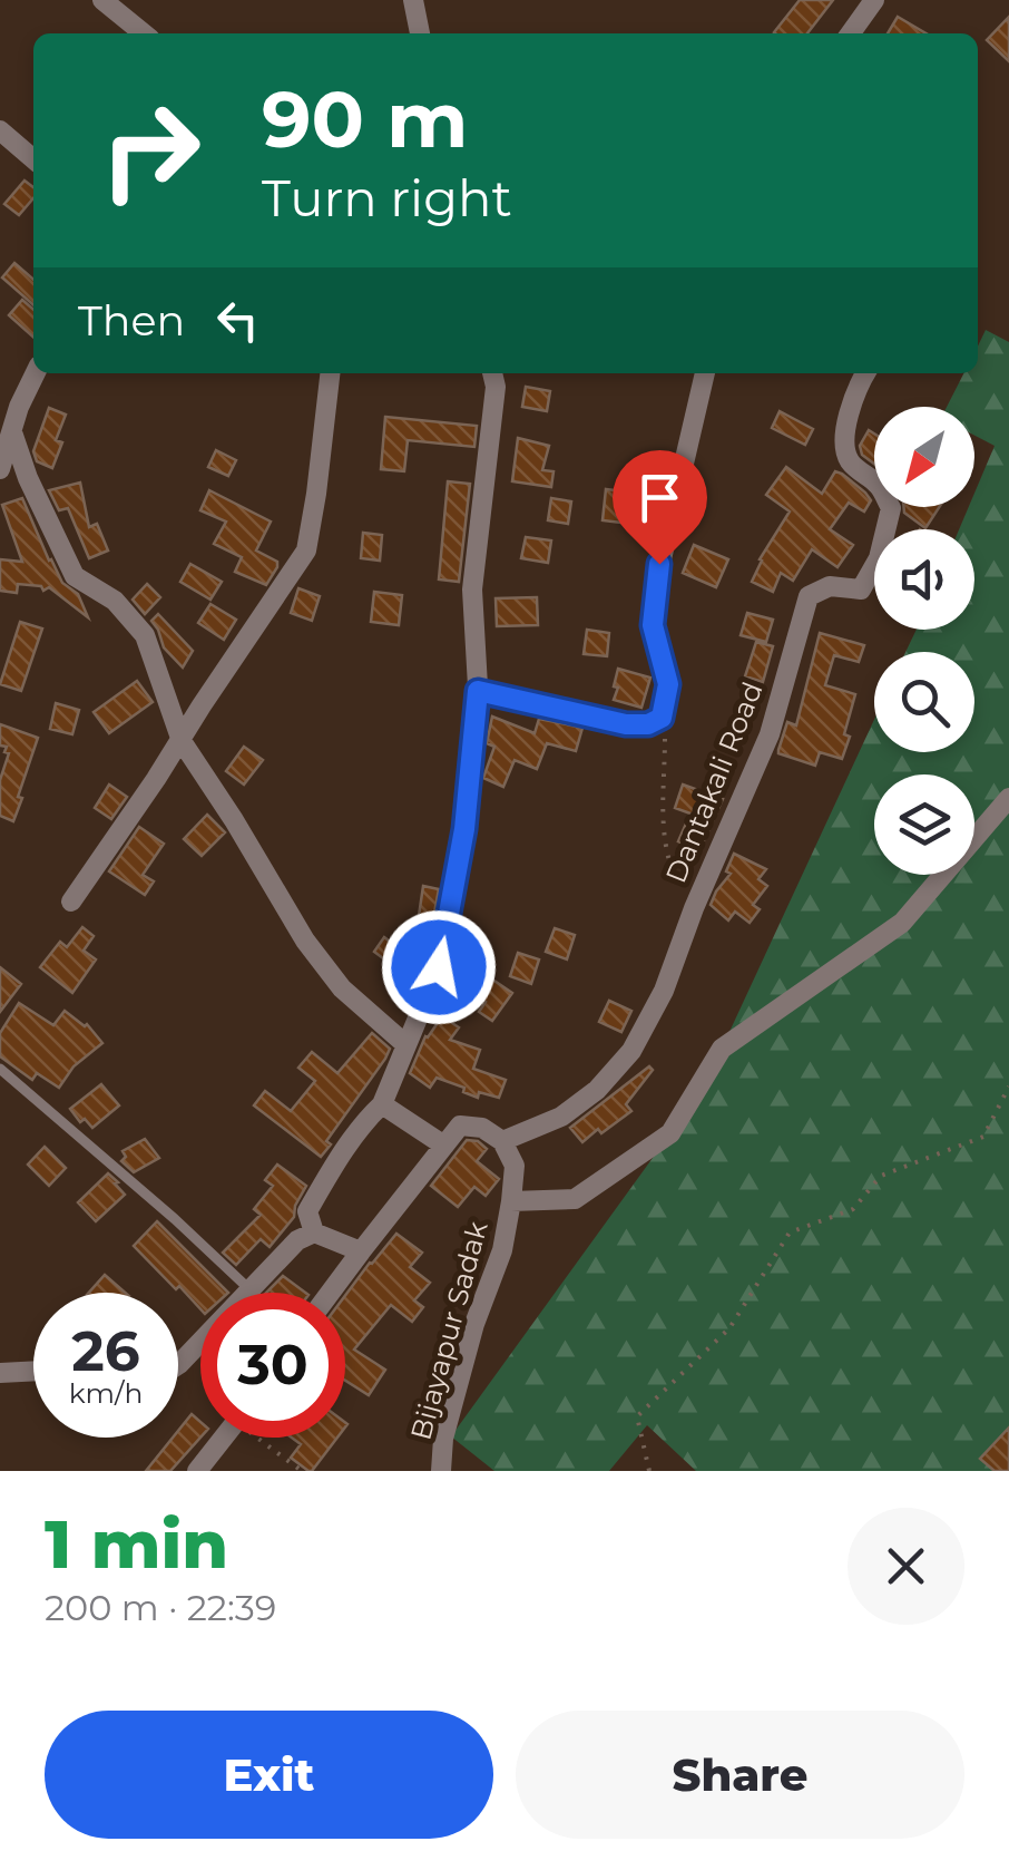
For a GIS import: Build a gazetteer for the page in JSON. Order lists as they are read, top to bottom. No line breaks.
{"streets":{"street":["Dantakali Road","Bijayapur Sadak"]},"crossings":[["Dantakali Road","Bijayapur Sadak"]],"north":"bottom left","page":{"turn":["90 m","Turn right"],"then":"Then","speed":"26 km/h","limit":"30","heading":["1 min","200 m · 22:39"],"buttons":["Exit","Share"]}}
